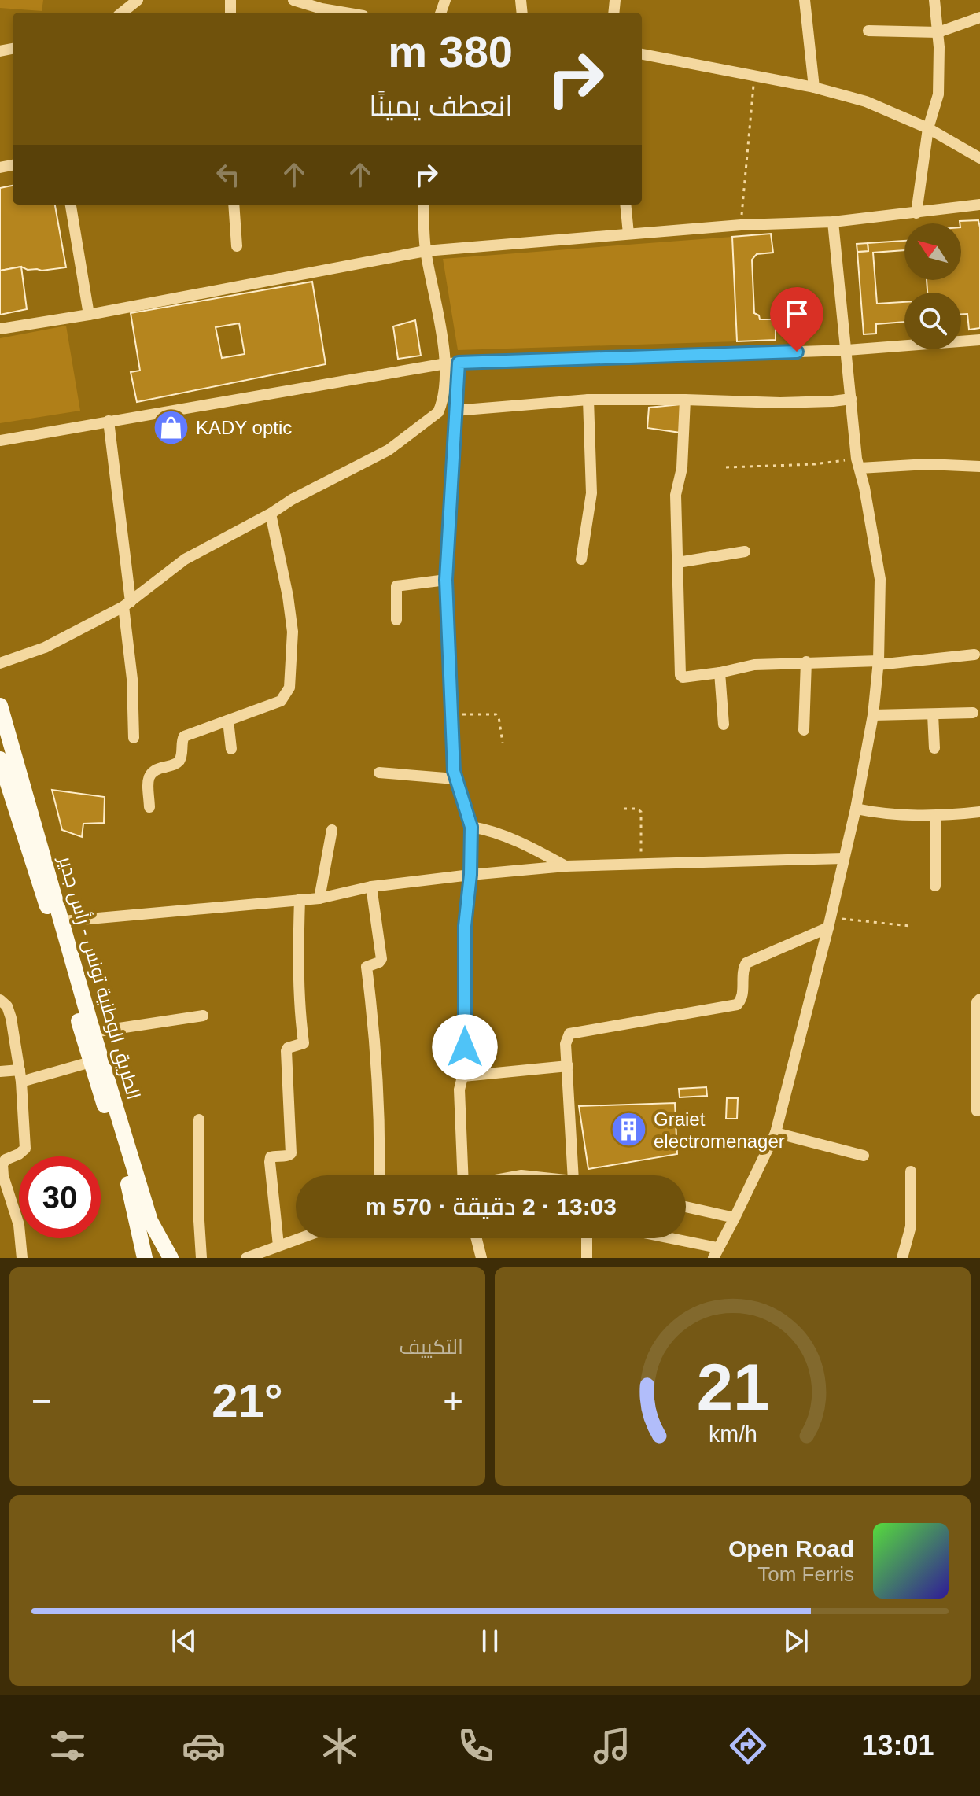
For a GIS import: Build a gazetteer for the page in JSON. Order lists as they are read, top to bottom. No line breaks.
{"streets":{"main road":["الطريق الوطنية تونس - رأس جدير"]},"places":{"shop":["KADY optic"],"building":["Graiet electromenager"]},"north":"top left","page":{"turn":["380 m","انعطف يمينًا"],"limit":"30","trip":"13:03 · 2 دقيقة · 570 m","tile":"التكييف","heat":["−","21°","+"],"song":["Open Road","Tom Ferris"],"tabs":"13:01","gauge":["21","km/h"]}}
